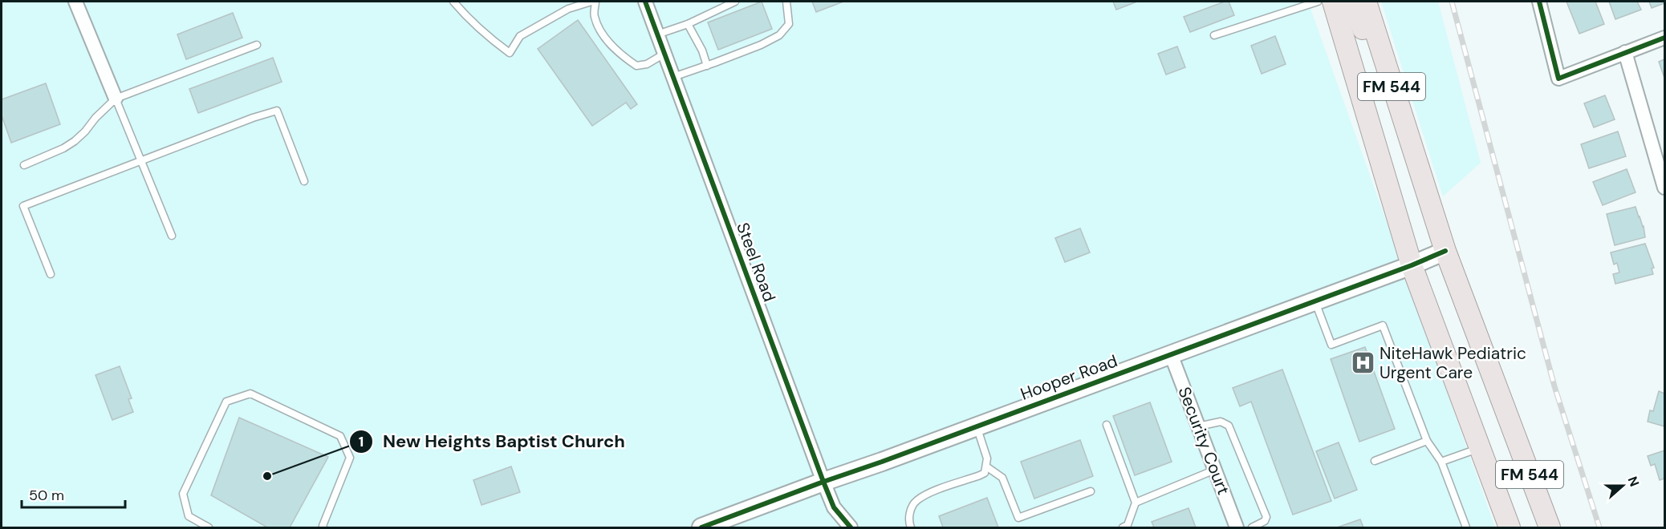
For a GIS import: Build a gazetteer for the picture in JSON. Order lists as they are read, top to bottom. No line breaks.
{"streets":{"main road":["FM 544"],"street":["Steel Road","Hooper Road","Security Court"]},"crossings":[["FM 544","Hooper Road"],["Steel Road","Hooper Road"],["Hooper Road","Security Court"]],"places":{"hospital":["NiteHawk Pediatric Urgent Care"],"other":["New Heights Baptist Church"]},"scale_bar":"50 m","north":"right"}
